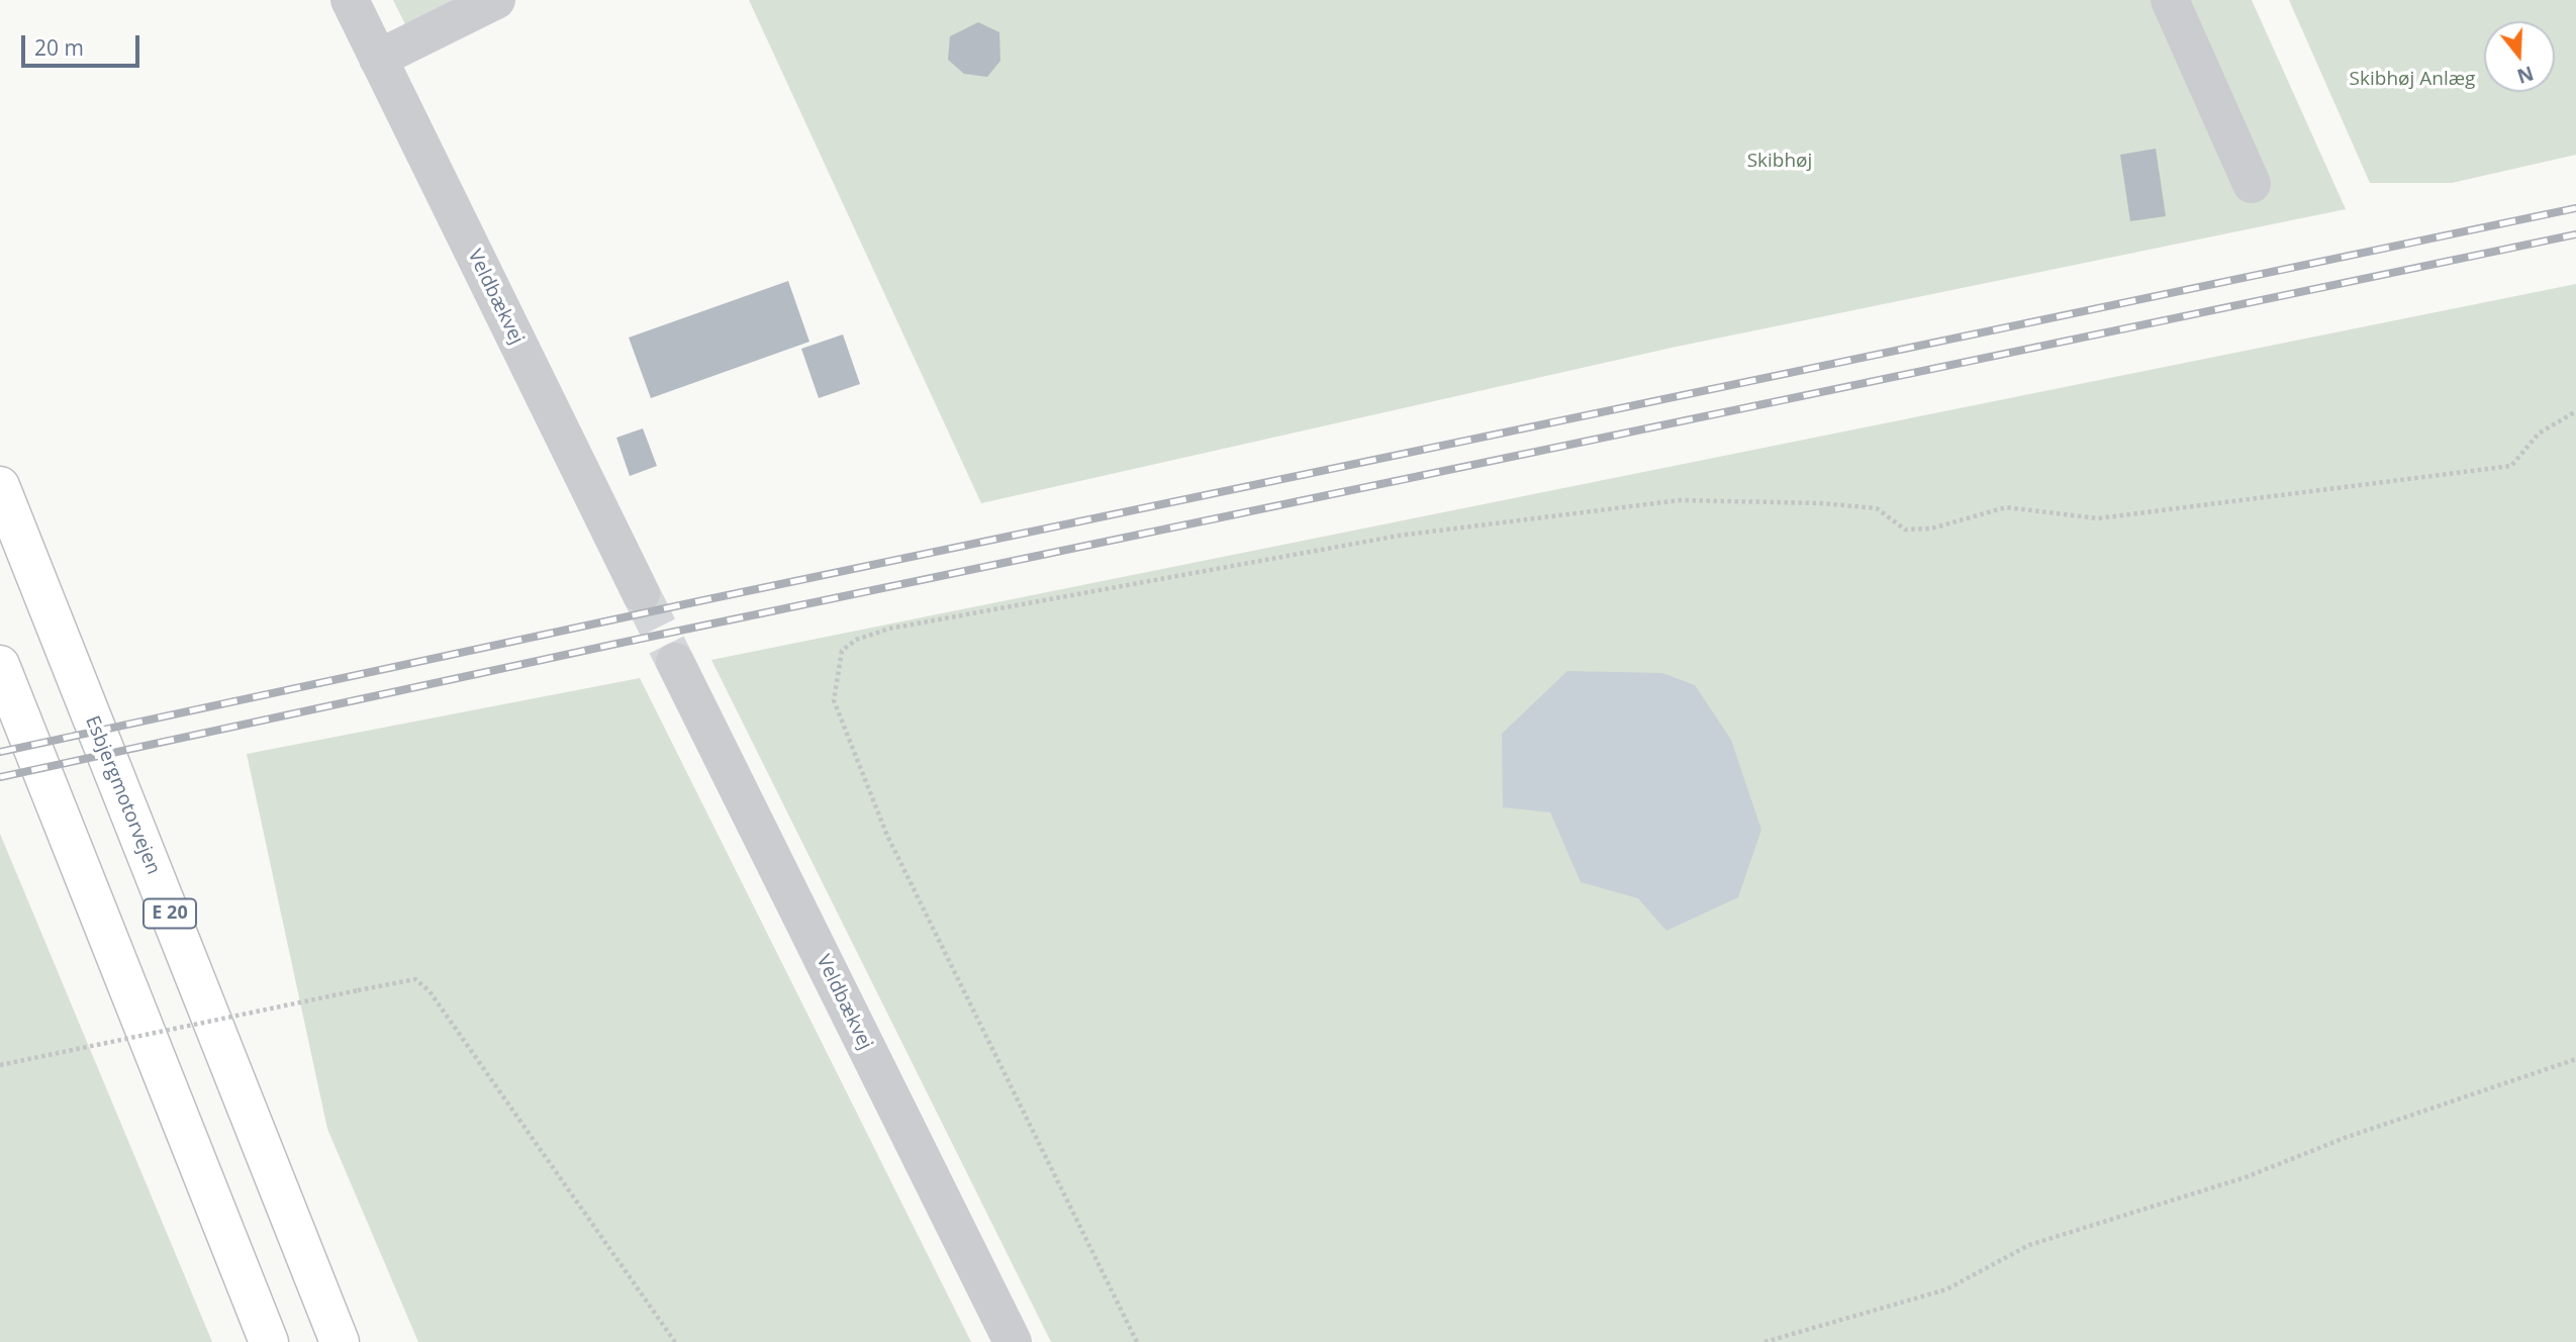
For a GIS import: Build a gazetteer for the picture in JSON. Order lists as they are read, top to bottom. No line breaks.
{"streets":{"highway":["Esbjergmotorvejen","E 20"],"street":["Veldbækvej"]},"parks":["Skibhøj Anlæg","Skibhøj"],"scale_bar":"20 m","north":"bottom"}
